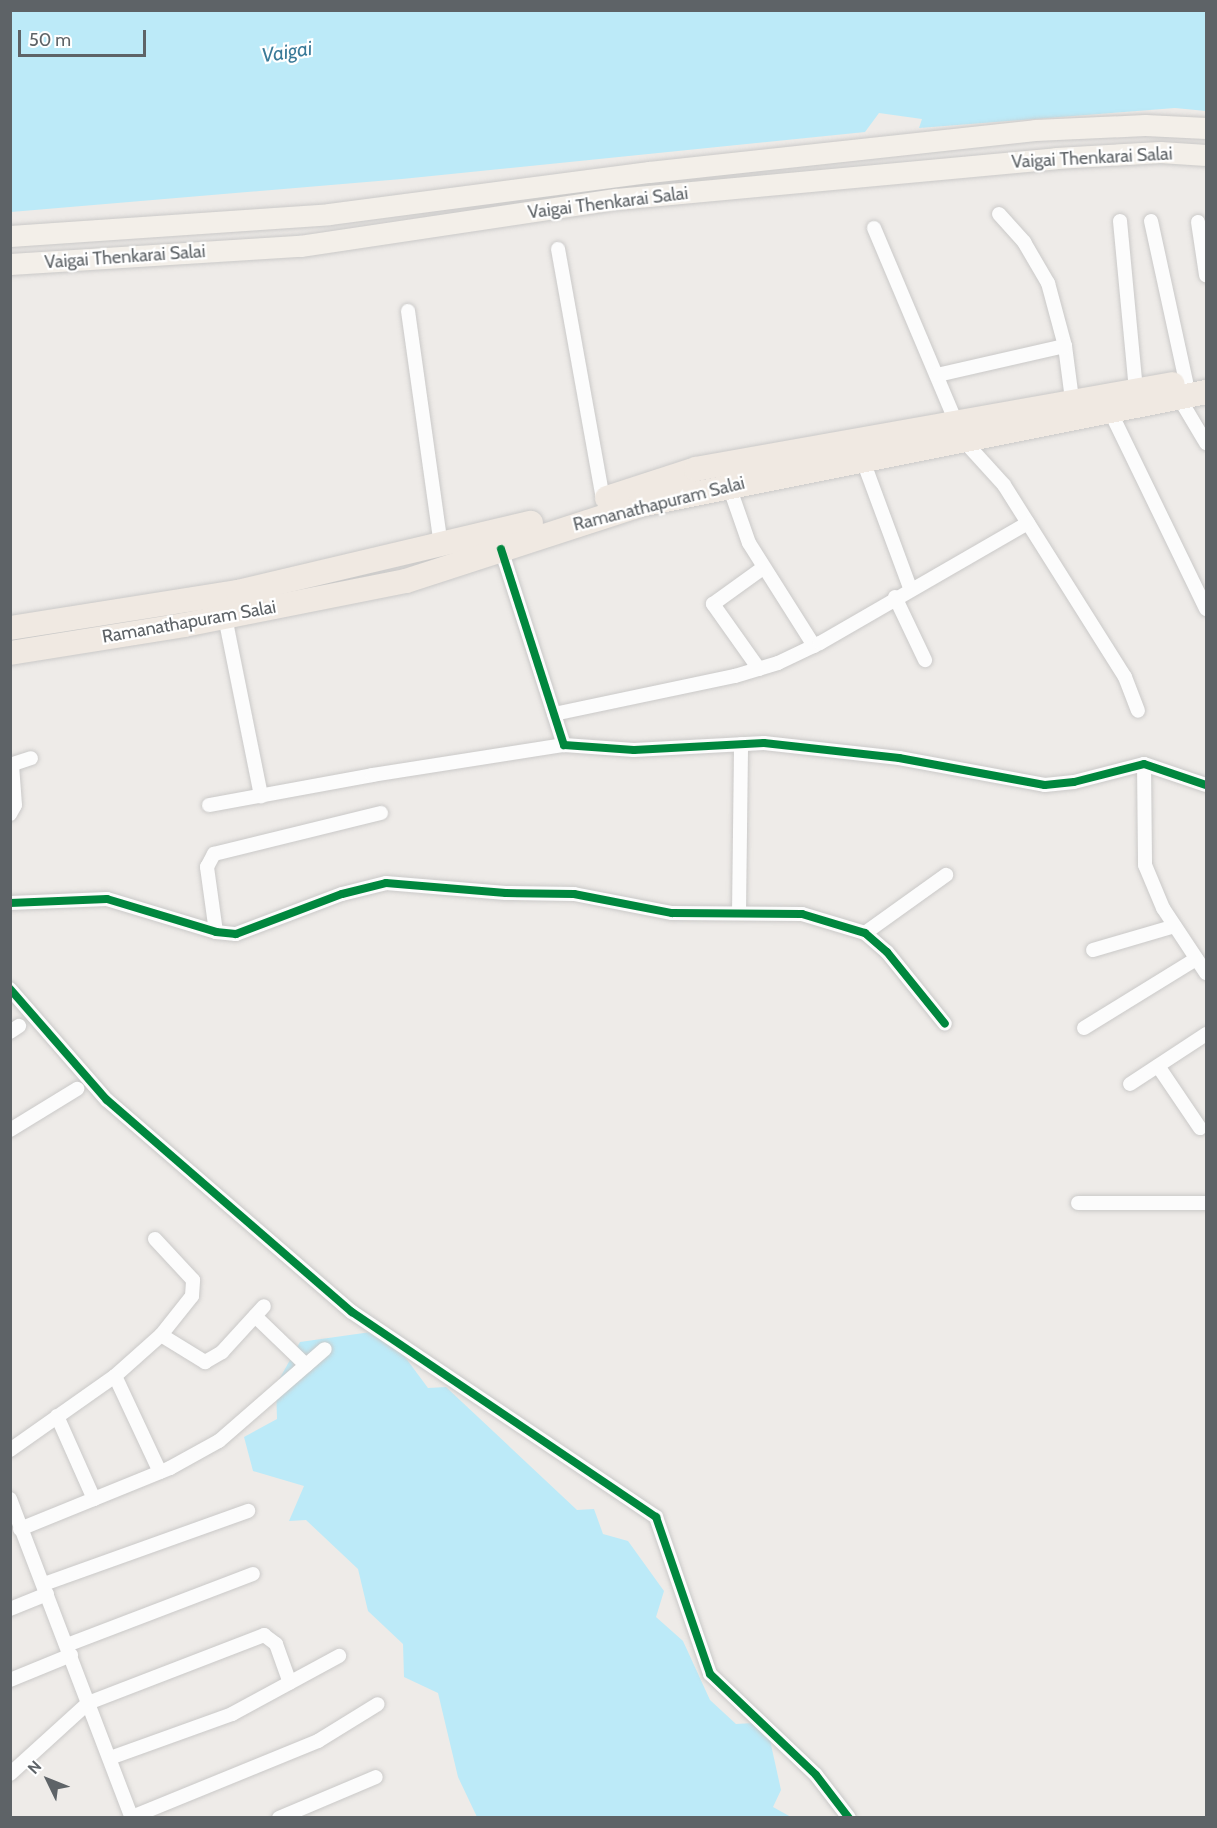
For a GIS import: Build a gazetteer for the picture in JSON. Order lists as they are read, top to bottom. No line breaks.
{"streets":{"highway":["Ramanathapuram Salai"],"main road":["Vaigai Thenkarai Salai"]},"water":["Vaigai"],"scale_bar":"50 m","north":"top left"}
